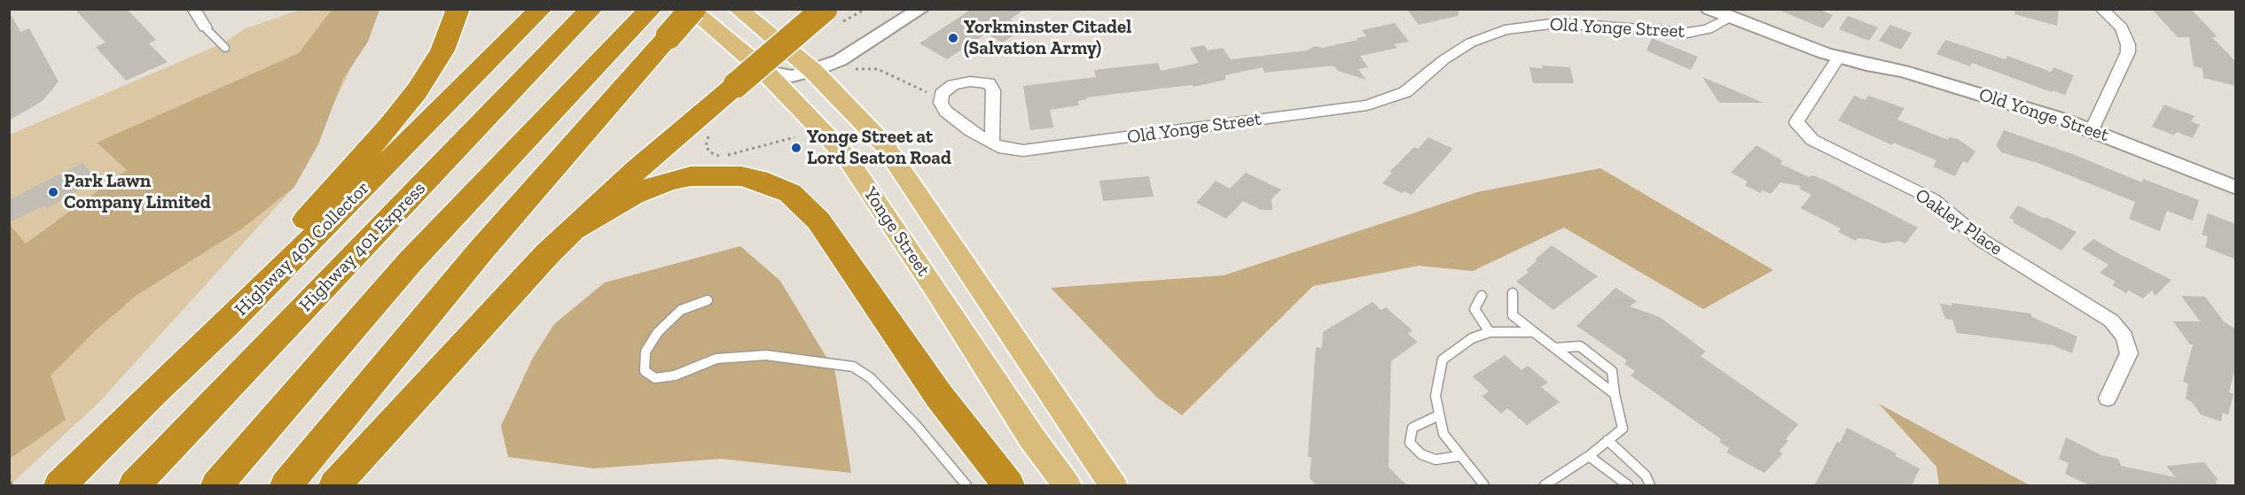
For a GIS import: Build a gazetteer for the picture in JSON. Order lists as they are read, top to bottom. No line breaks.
{"streets":{"highway":["Highway 401 Express","Highway 401 Collector"],"main road":["Yonge Street"],"street":["Old Yonge Street","Oakley Place"]},"crossings":[["Old Yonge Street","Oakley Place"]],"places":["Yorkminster Citadel (Salvation Army)","Yonge Street at Lord Seaton Road","Park Lawn Company Limited"]}
